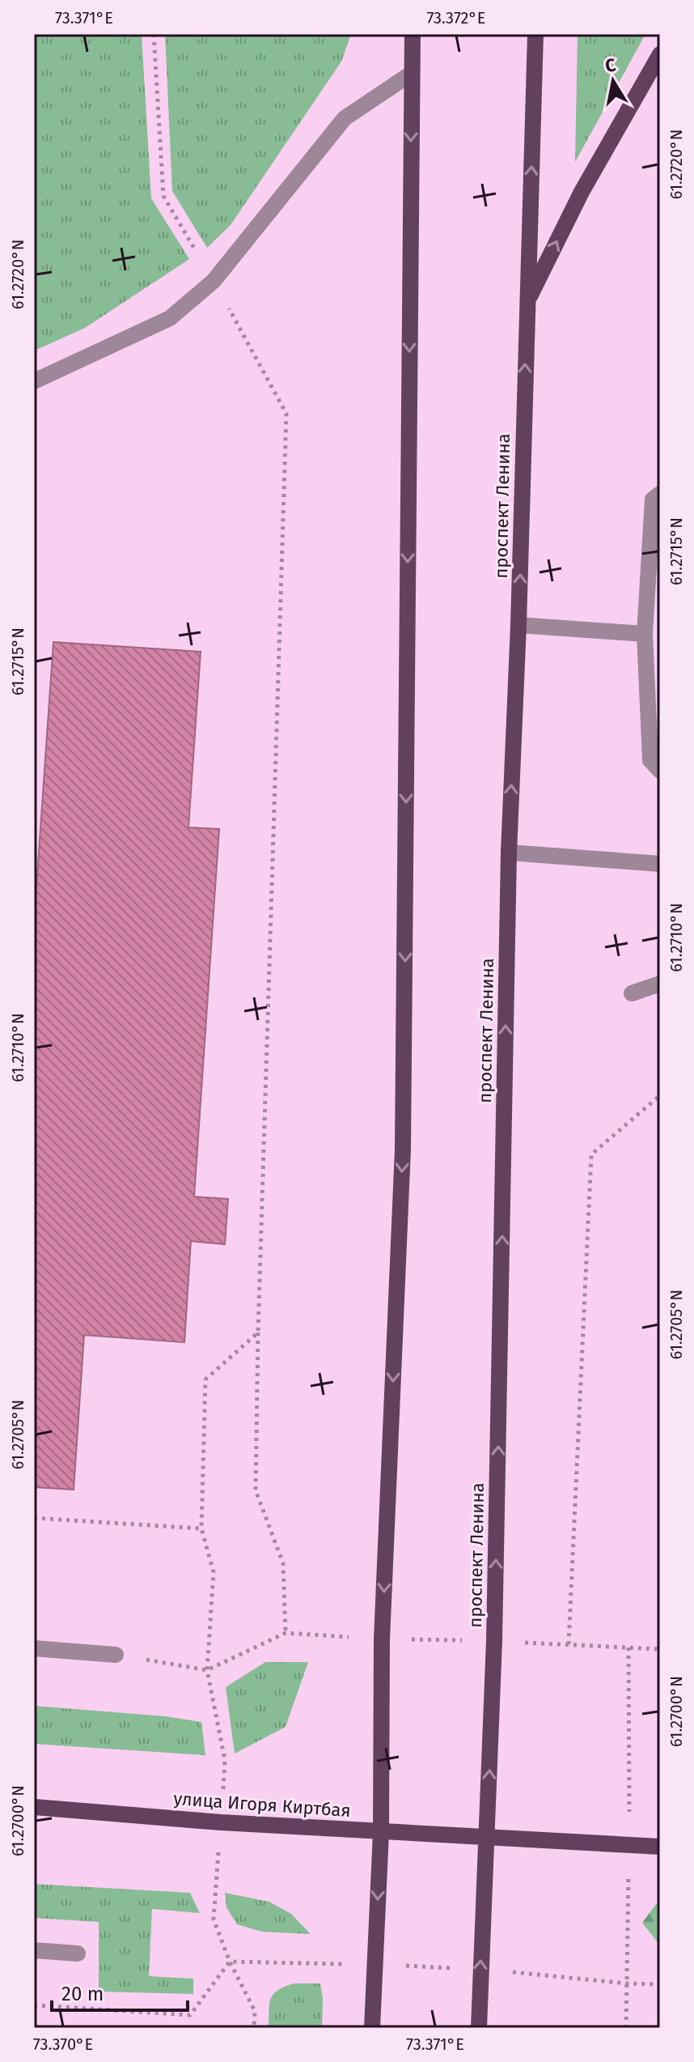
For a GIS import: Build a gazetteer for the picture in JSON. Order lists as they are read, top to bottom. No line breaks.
{"streets":{"main road":["проспект Ленина","улица Игоря Киртбая"]},"crossings":[["проспект Ленина","улица Игоря Киртбая"]],"scale_bar":"20 m","north":"top","coordinates":["73.371°E","73.372°E","61.2720°N","61.2715°N","61.2710°N","61.2705°N","61.2700°N","73.370°E"]}
